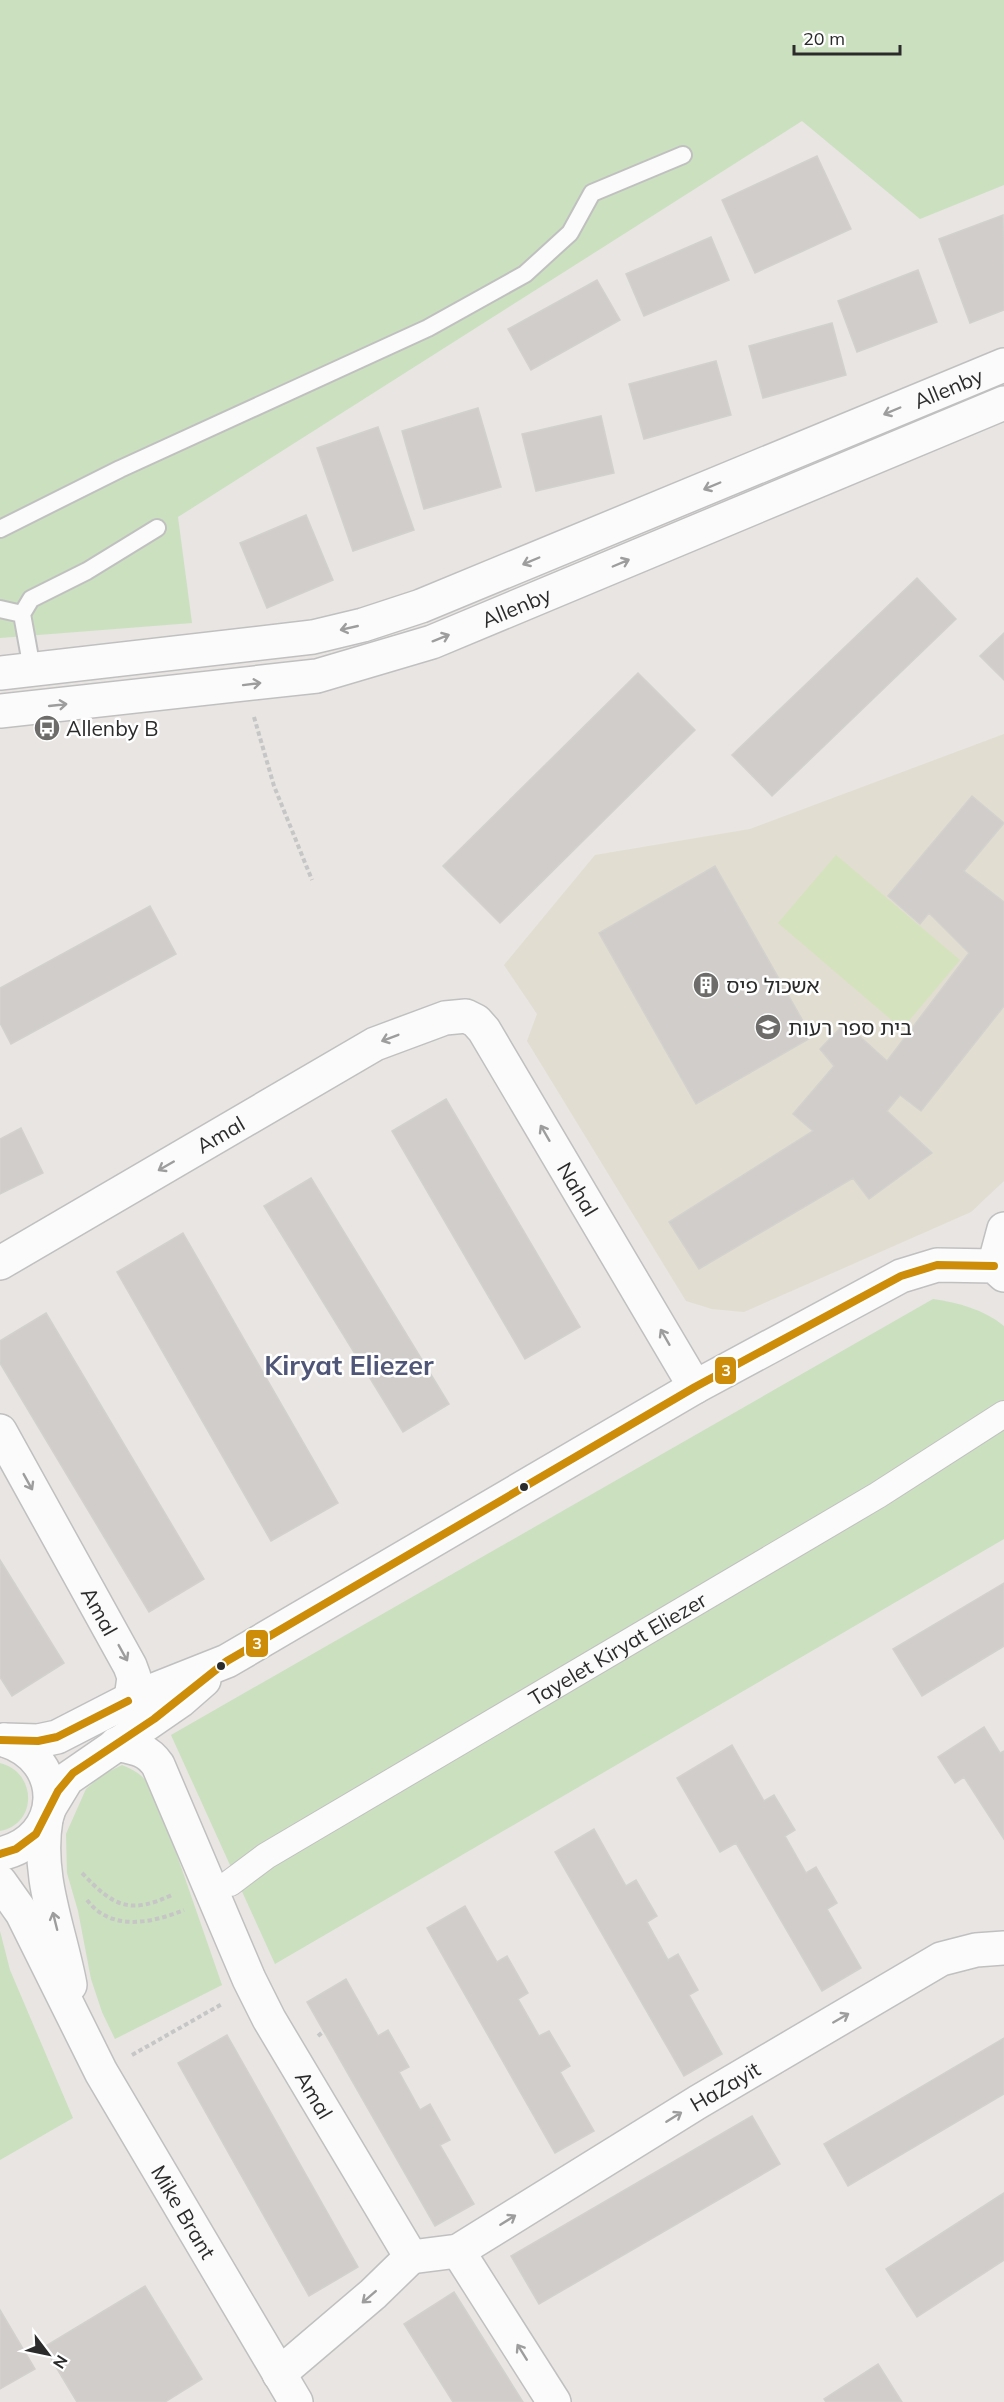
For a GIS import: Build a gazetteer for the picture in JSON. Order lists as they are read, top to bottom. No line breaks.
{"streets":{"street":["Allenby","Amal","Nahal","Tayelet Kiryat Eliezer","HaZayit","Mike Brant"]},"crossings":[["Amal","Nahal"]],"one_way":["Nahal","HaZayit"],"districts":["Kiryat Eliezer"],"places":{"bus stop":["Allenby B"],"building":["אשכול פיס"],"school or university":["בית ספר רעות"]},"lines":["transit line 3"],"scale_bar":"20 m","north":"bottom right"}
